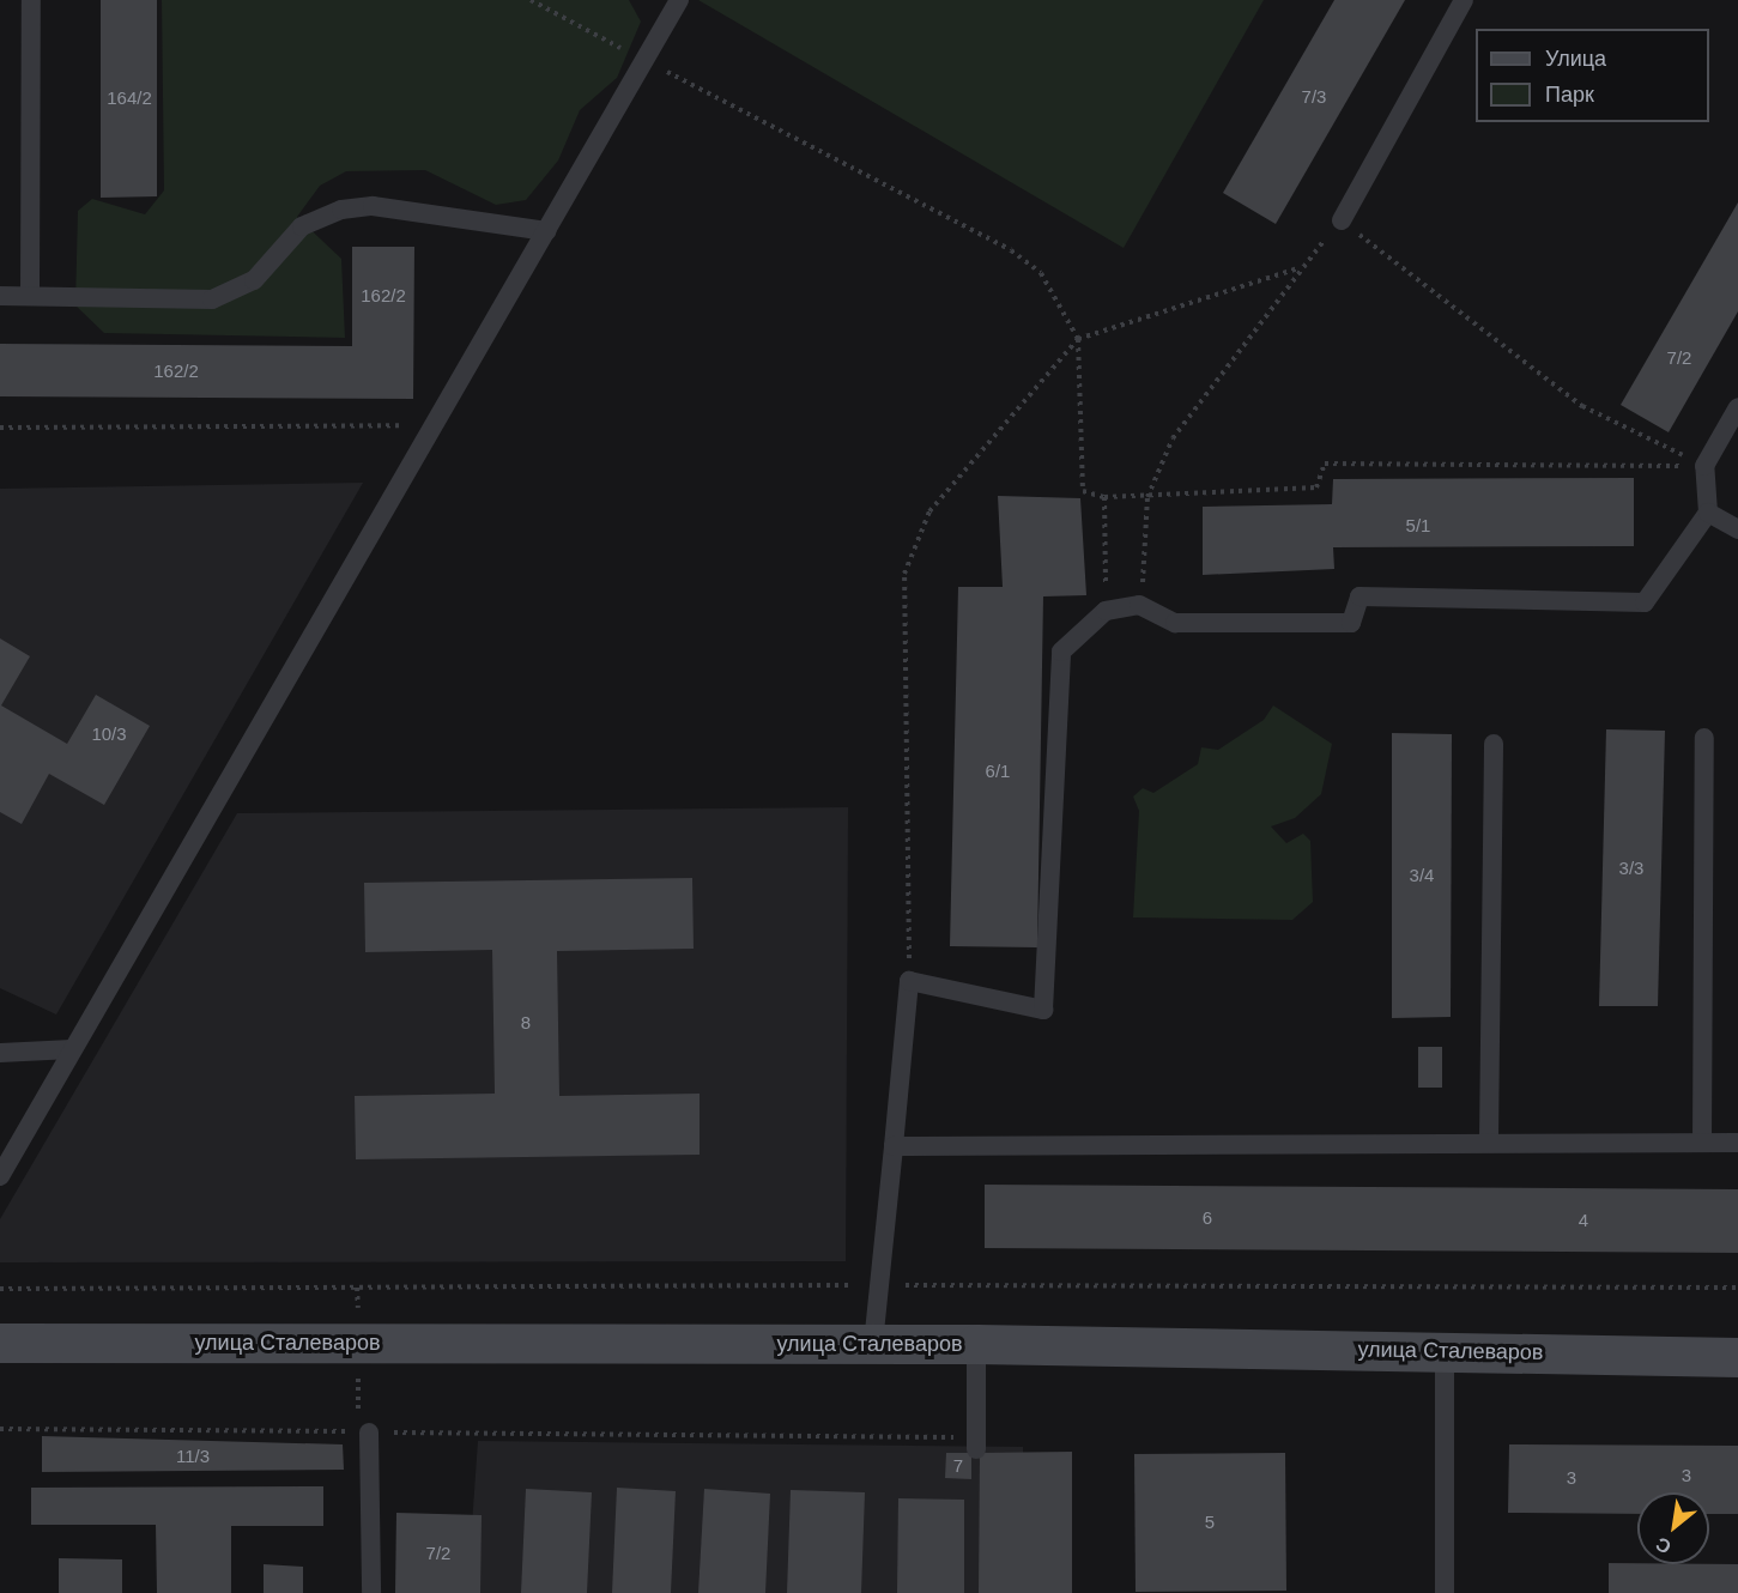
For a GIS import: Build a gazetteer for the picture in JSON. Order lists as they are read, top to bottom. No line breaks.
{"streets":{"main road":["улица Сталеваров"]},"house_numbers":["7/3","164/2","162/2","7/2","162/2","5/1","10/3","6/1","3/3","3/4","8","6","4","11/3","7","3","3","5","7/2"],"legend":["Улица","Парк"],"north":"bottom left"}
